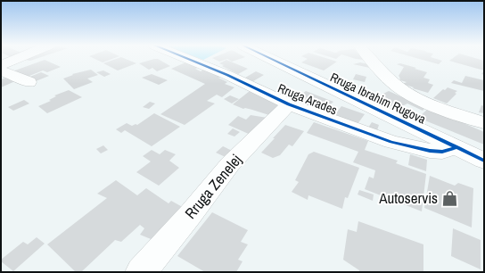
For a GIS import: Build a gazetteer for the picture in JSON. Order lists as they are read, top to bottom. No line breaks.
{"streets":{"street":["Rruga Ibrahim Rugova","Rruga Arades","Rruga Zenelej"]},"crossings":[["Rruga Ibrahim Rugova","Rruga Arades"],["Rruga Arades","Rruga Zenelej"]],"places":{"shop":["Autoservis"]}}
